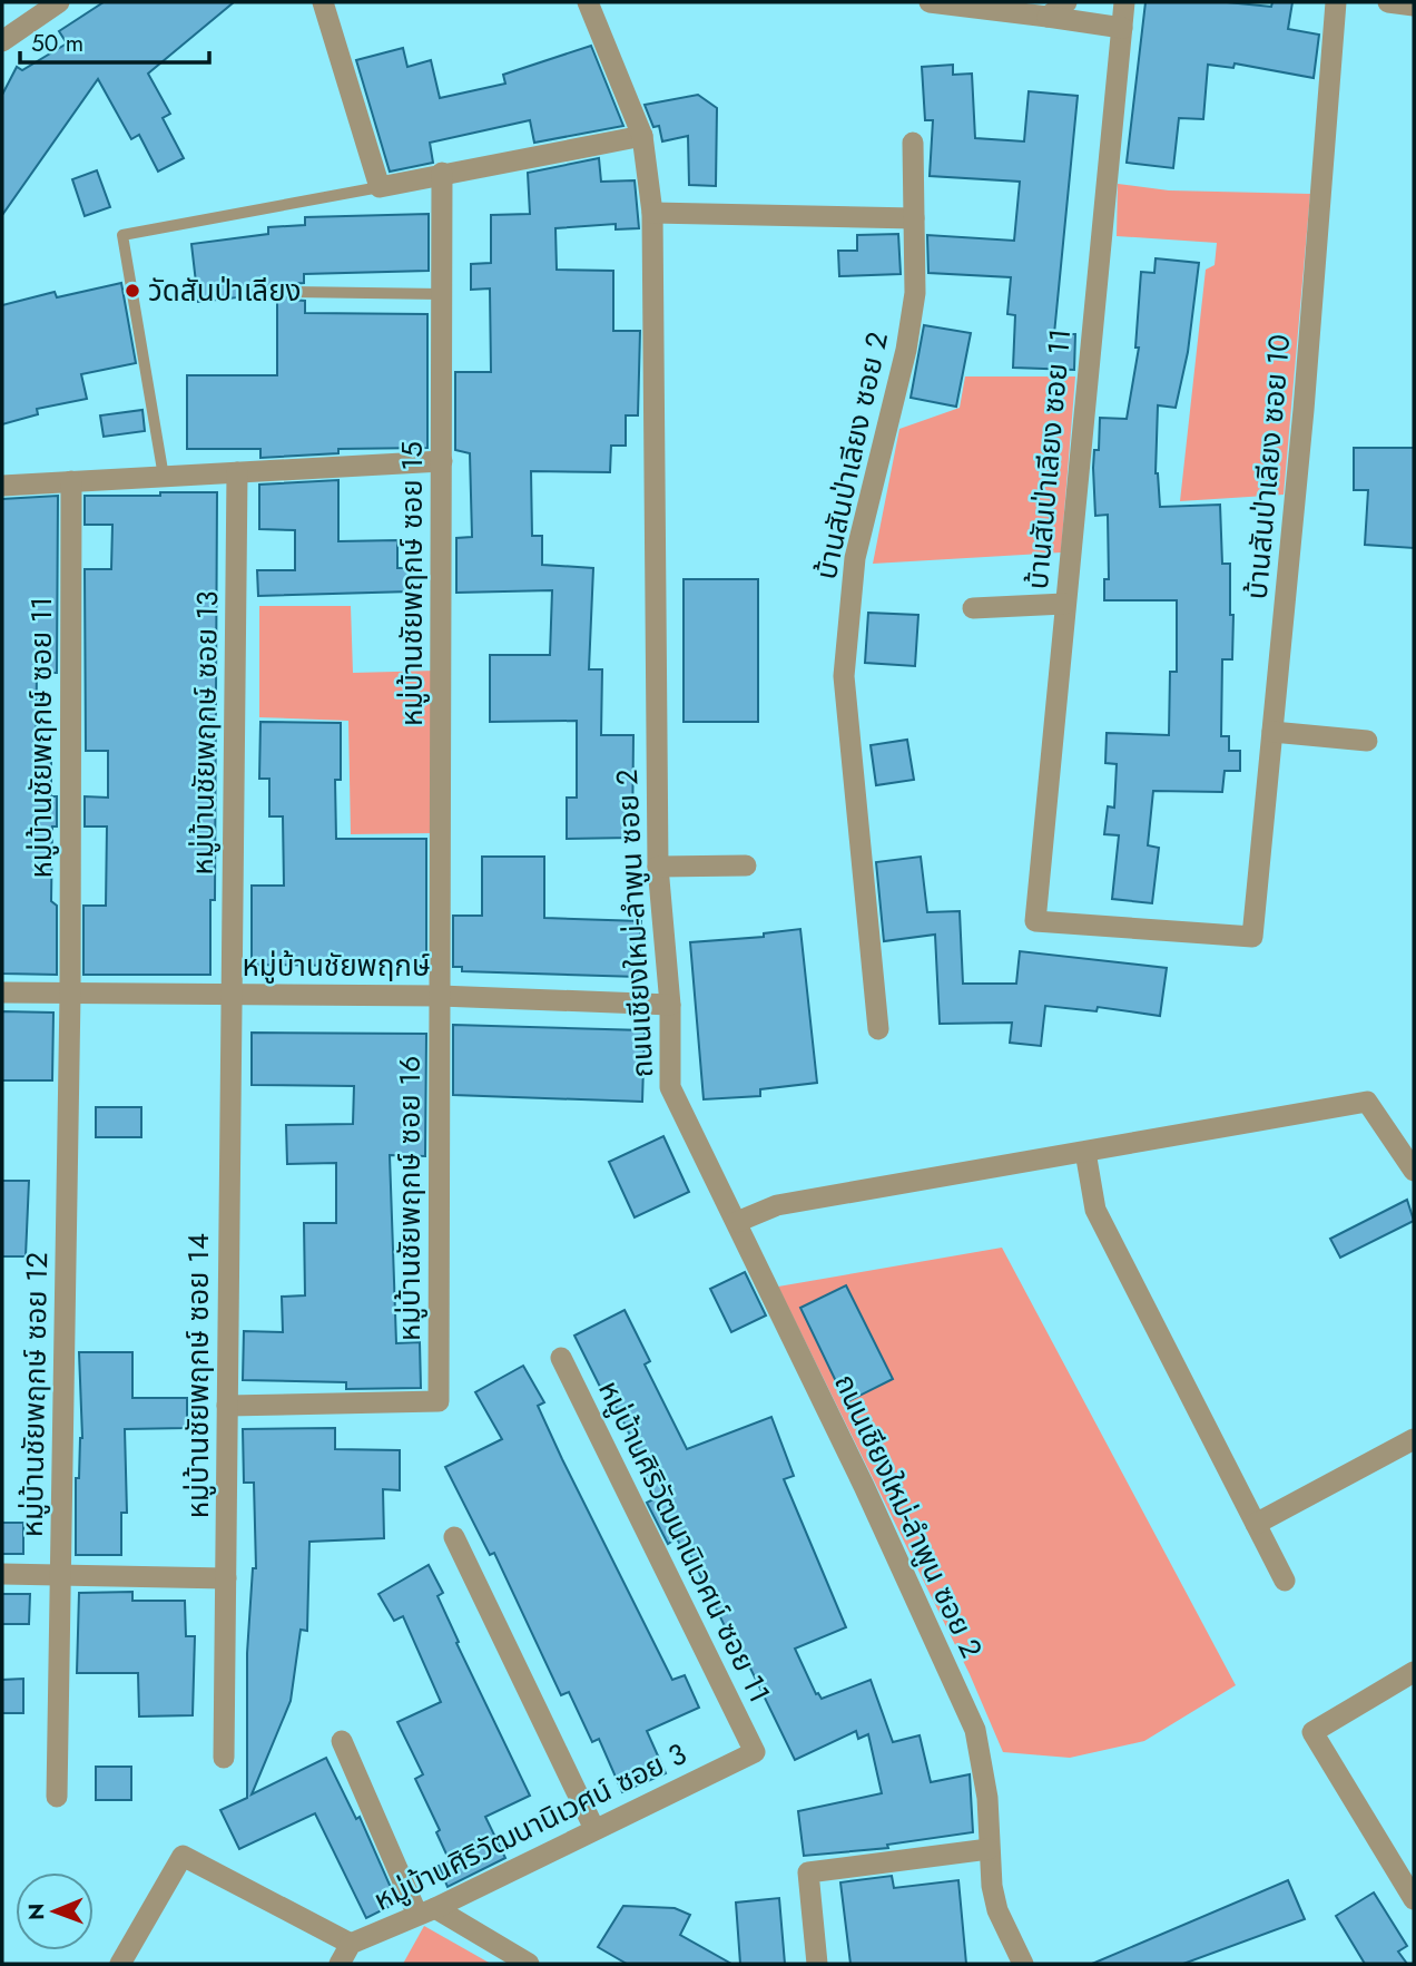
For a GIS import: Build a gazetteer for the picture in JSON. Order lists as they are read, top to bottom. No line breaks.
{"streets":{"street":["บ้านสันป่าเลียง ซอย 2","บ้านสันป่าเลียง ซอย 11","บ้านสันป่าเลียง ซอย 10","หมู่บ้านชัยพฤกษ์ ซอย 15","หมู่บ้านชัยพฤกษ์ ซอย 13","หมู่บ้านชัยพฤกษ์ ซอย 11","ถนนเชียงใหม่-ลำพูน ซอย 2","หมู่บ้านชัยพฤกษ์","หมู่บ้านชัยพฤกษ์ ซอย 16","หมู่บ้านชัยพฤกษ์ ซอย 14","หมู่บ้านชัยพฤกษ์ ซอย 12","หมู่บ้านศิริวัฒนานิเวศน์ ซอย 11","หมู่บ้านศิริวัฒนานิเวศน์ ซอย 3"]},"crossings":[["บ้านสันป่าเลียง ซอย 11","บ้านสันป่าเลียง ซอย 10"],["หมู่บ้านชัยพฤกษ์ ซอย 15","หมู่บ้านชัยพฤกษ์"],["หมู่บ้านชัยพฤกษ์ ซอย 15","หมู่บ้านชัยพฤกษ์ ซอย 16"],["หมู่บ้านชัยพฤกษ์ ซอย 13","หมู่บ้านชัยพฤกษ์"],["หมู่บ้านชัยพฤกษ์ ซอย 13","หมู่บ้านชัยพฤกษ์ ซอย 14"],["หมู่บ้านชัยพฤกษ์ ซอย 11","หมู่บ้านชัยพฤกษ์"],["หมู่บ้านชัยพฤกษ์ ซอย 11","หมู่บ้านชัยพฤกษ์ ซอย 12"],["ถนนเชียงใหม่-ลำพูน ซอย 2","หมู่บ้านชัยพฤกษ์"],["หมู่บ้านชัยพฤกษ์","หมู่บ้านชัยพฤกษ์ ซอย 16"],["หมู่บ้านชัยพฤกษ์","หมู่บ้านชัยพฤกษ์ ซอย 14"],["หมู่บ้านชัยพฤกษ์","หมู่บ้านชัยพฤกษ์ ซอย 12"],["หมู่บ้านชัยพฤกษ์ ซอย 16","หมู่บ้านชัยพฤกษ์ ซอย 14"],["หมู่บ้านศิริวัฒนานิเวศน์ ซอย 11","หมู่บ้านศิริวัฒนานิเวศน์ ซอย 3"]],"places":["วัดสันป่าเลียง"],"scale_bar":"50 m","north":"left"}
